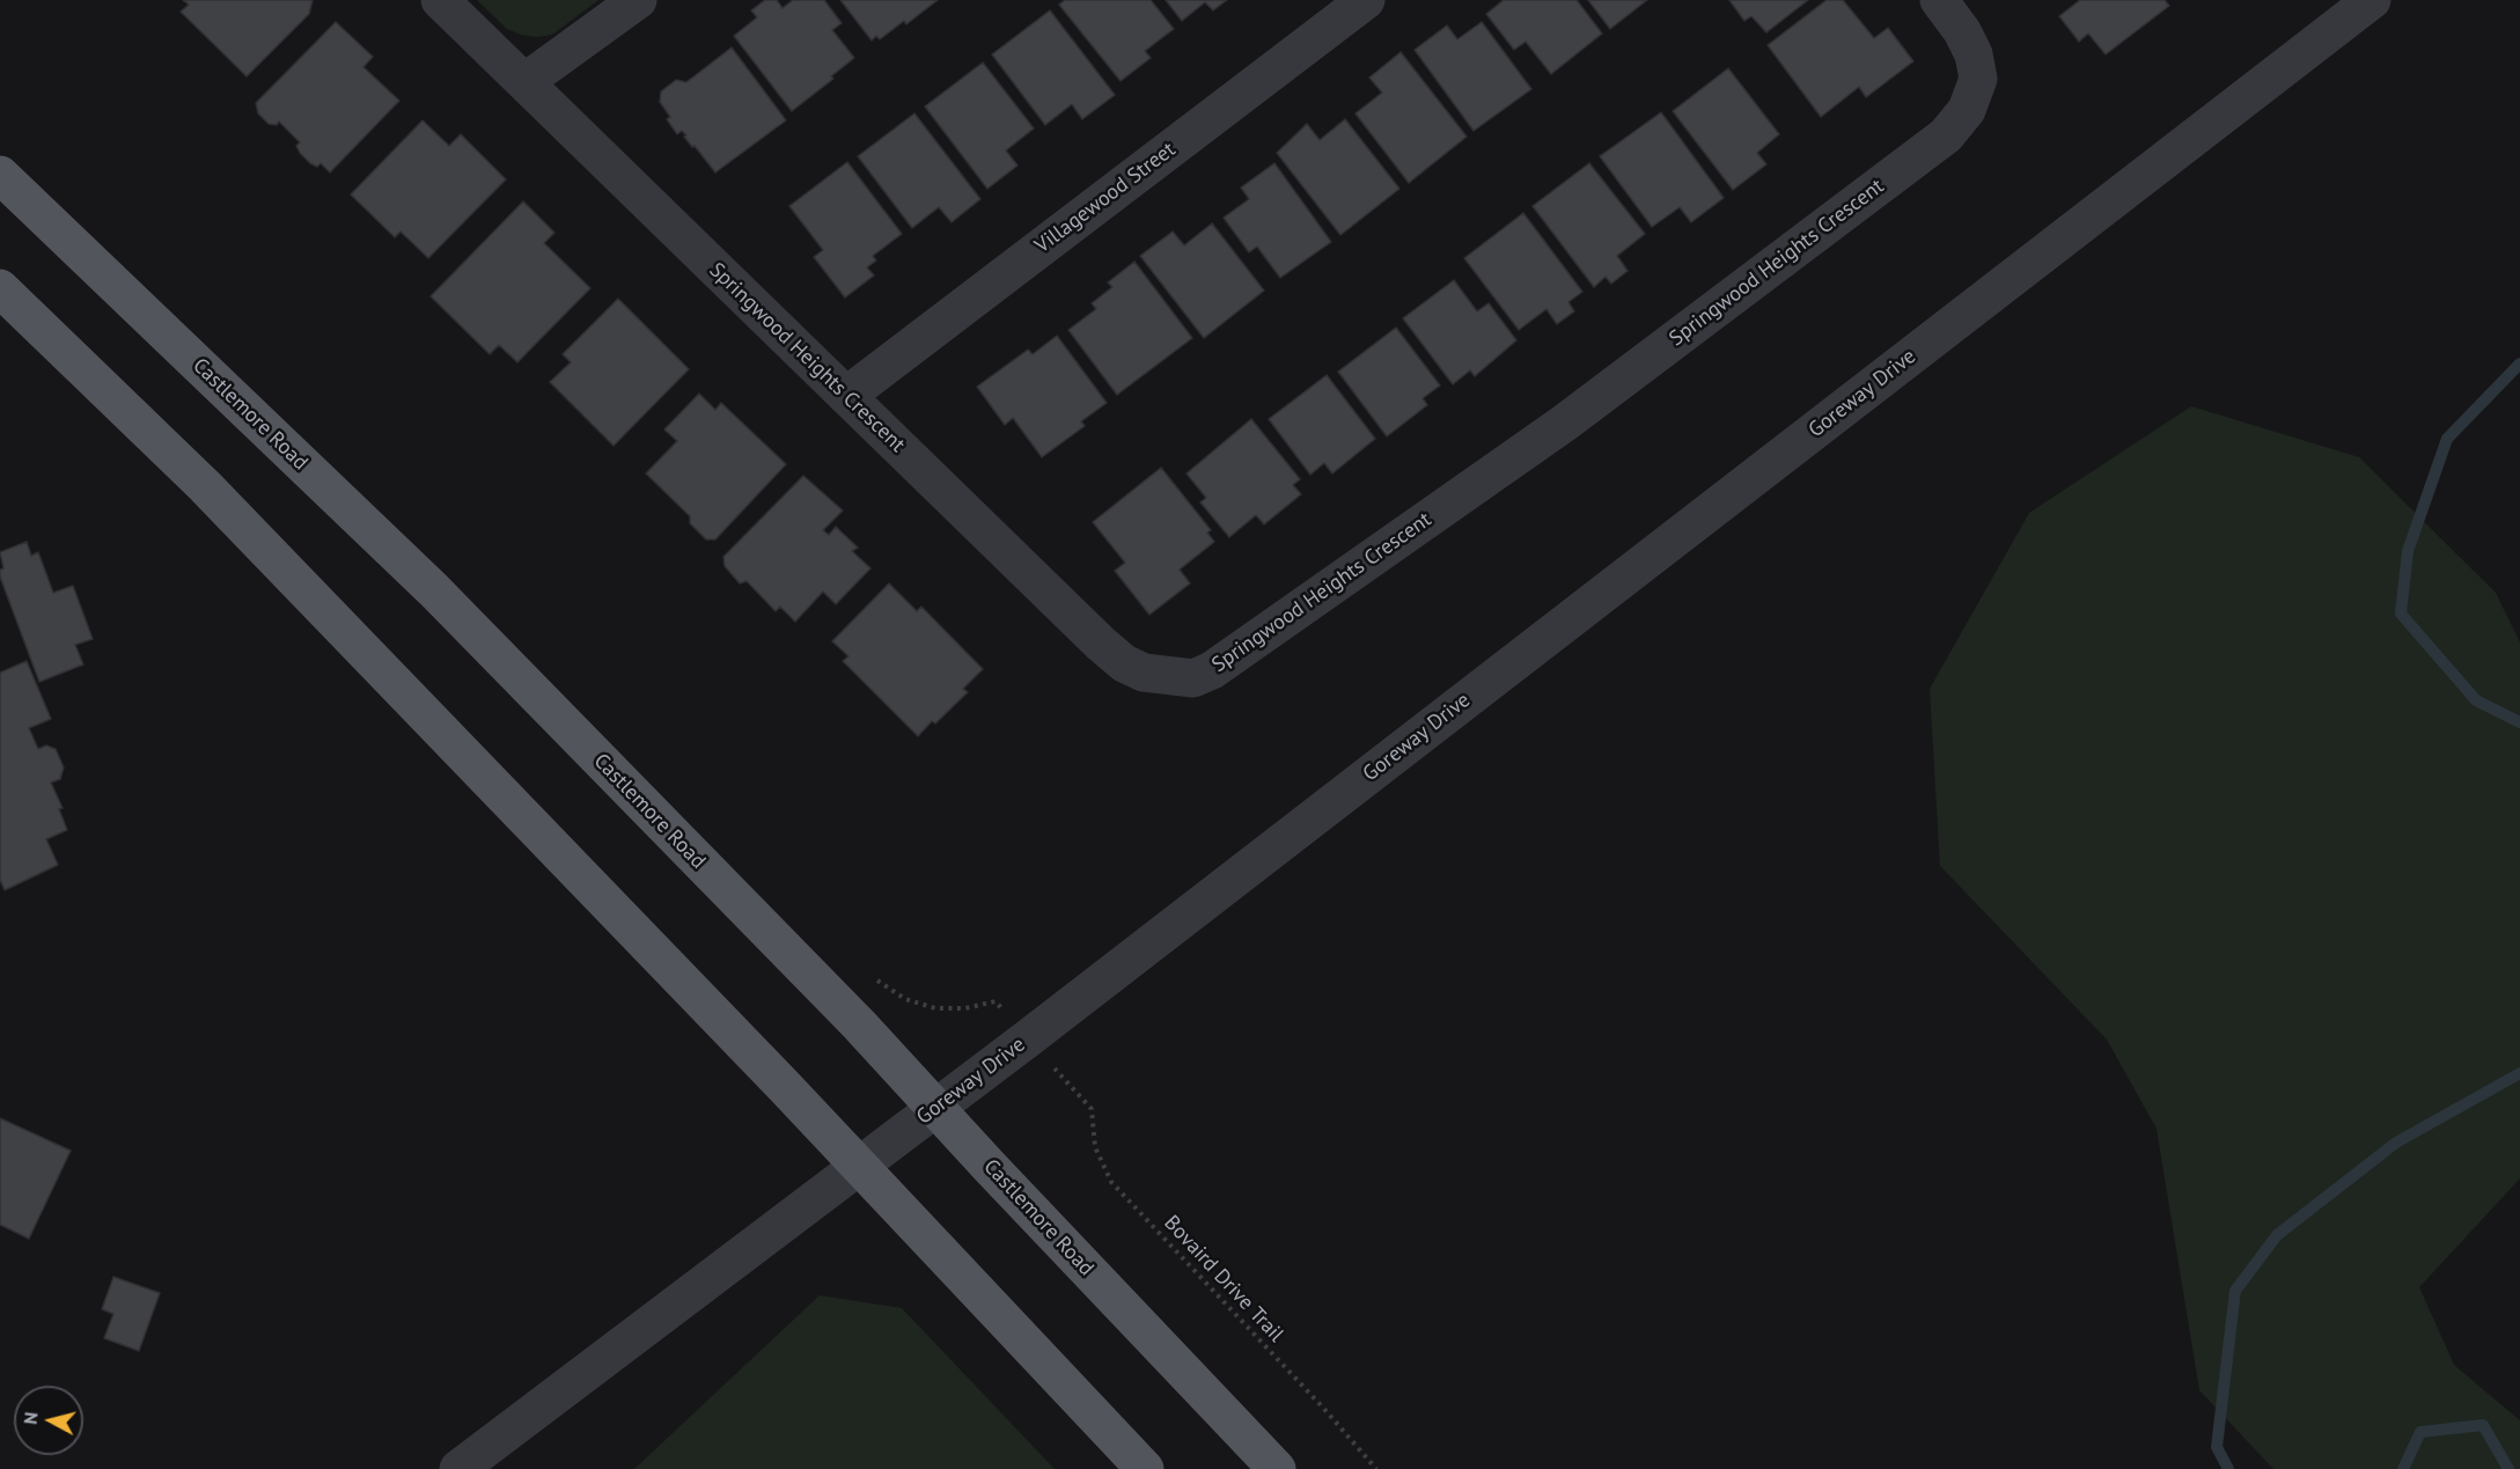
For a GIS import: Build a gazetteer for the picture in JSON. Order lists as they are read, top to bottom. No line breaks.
{"streets":{"main road":["Castlemore Road"],"street":["Villagewood Street","Springwood Heights Crescent","Goreway Drive"],"path":["Bovaird Drive Trail"]},"crossings":[["Villagewood Street","Springwood Heights Crescent"],["Goreway Drive","Castlemore Road"]],"north":"left"}
